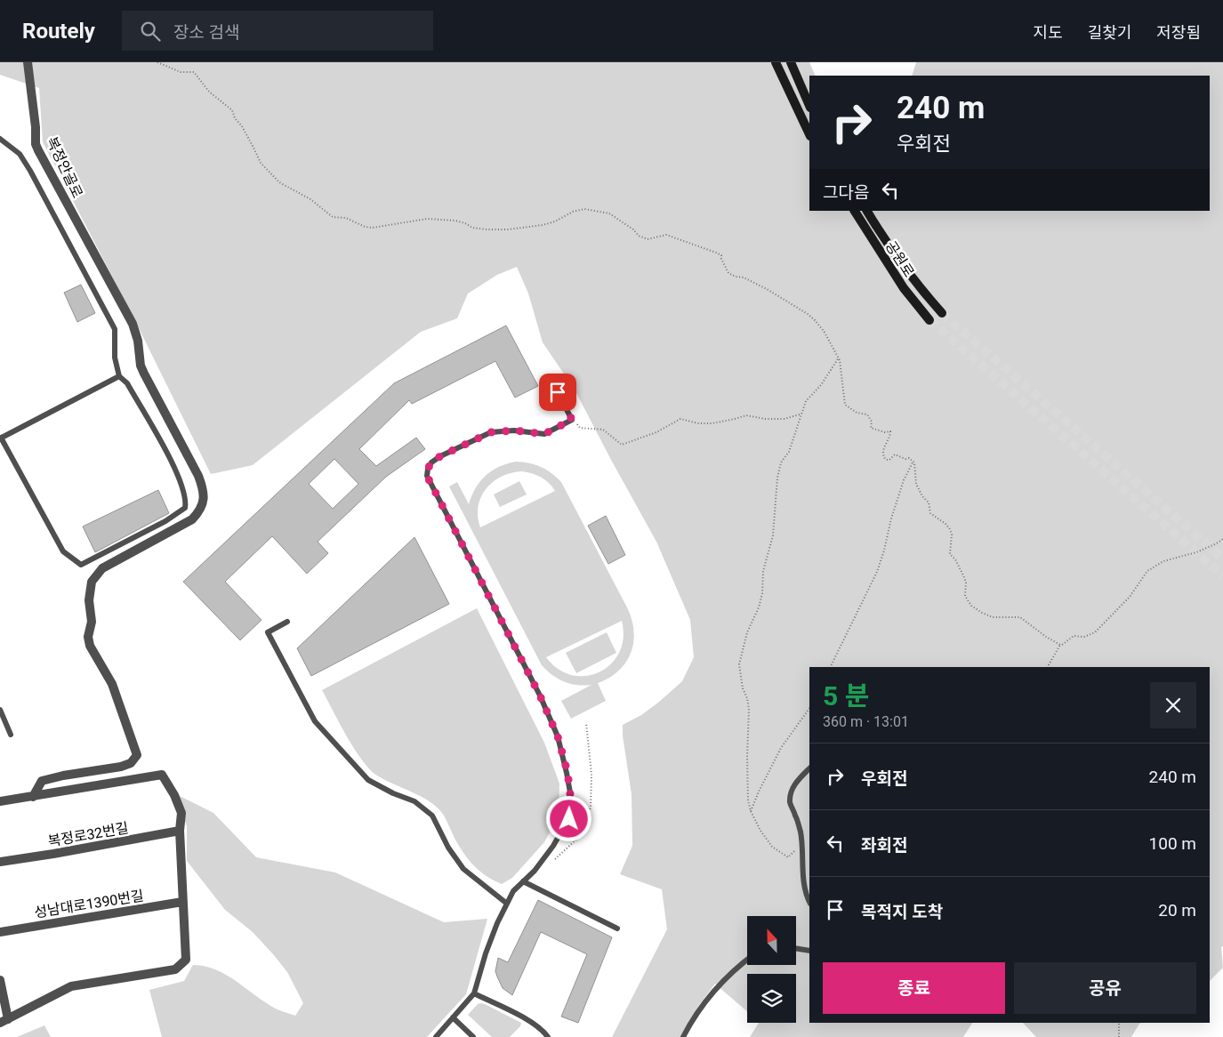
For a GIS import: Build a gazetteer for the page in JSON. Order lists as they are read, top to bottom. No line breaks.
{"streets":{"main road":["공원로"],"street":["복정안골로","복정로32번길","성남대로1390번길"]},"north":"top","page":{"header":"Routely","search":"장소 검색","nav":["지도","길찾기","저장됨"],"turn":["240 m","우회전"],"then":"그다음","heading":["5 분","360 m · 13:01"],"list":[{"name":"우회전","value":"240 m"},{"name":"좌회전","value":"100 m"},{"name":"목적지 도착","value":"20 m"}],"buttons":["종료","공유"]}}
